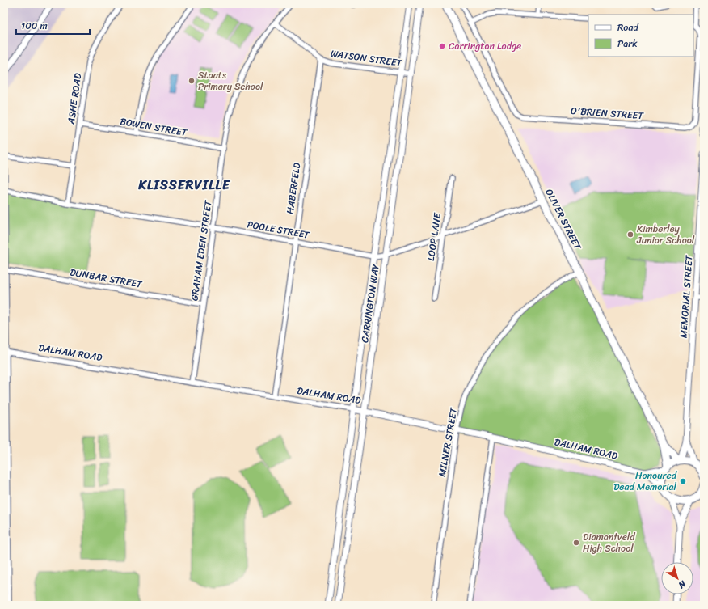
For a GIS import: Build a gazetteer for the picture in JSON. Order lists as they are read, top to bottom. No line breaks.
{"streets":{"highway":["OLIVER STREET"],"street":["WATSON STREET","ASHE ROAD","O'BRIEN STREET","BOWEN STREET","HABERFELD","POOLE STREET","LOOP LANE","GRAHAM EDEN STREET","DUNBAR STREET","MEMORIAL STREET","CARRINGTON WAY","DALHAM ROAD","MILNER STREET"]},"crossings":[["WATSON STREET","HABERFELD"],["WATSON STREET","GRAHAM EDEN STREET"],["WATSON STREET","CARRINGTON WAY"],["ASHE ROAD","BOWEN STREET"],["ASHE ROAD","POOLE STREET"],["BOWEN STREET","GRAHAM EDEN STREET"],["HABERFELD","POOLE STREET"],["HABERFELD","DALHAM ROAD"],["OLIVER STREET","POOLE STREET"],["OLIVER STREET","MEMORIAL STREET"],["OLIVER STREET","DALHAM ROAD"],["OLIVER STREET","MILNER STREET"],["POOLE STREET","LOOP LANE"],["POOLE STREET","GRAHAM EDEN STREET"],["POOLE STREET","CARRINGTON WAY"],["GRAHAM EDEN STREET","DUNBAR STREET"],["GRAHAM EDEN STREET","DALHAM ROAD"],["CARRINGTON WAY","DALHAM ROAD"],["DALHAM ROAD","MILNER STREET"]],"districts":["KLISSERVILLE"],"places":["Carrington Lodge","Staats Primary School","Kimberley Junior School","Honoured Dead Memorial","Diamantveld High School"],"legend":["Road","Park"],"scale_bar":"100 m","north":"bottom right"}
